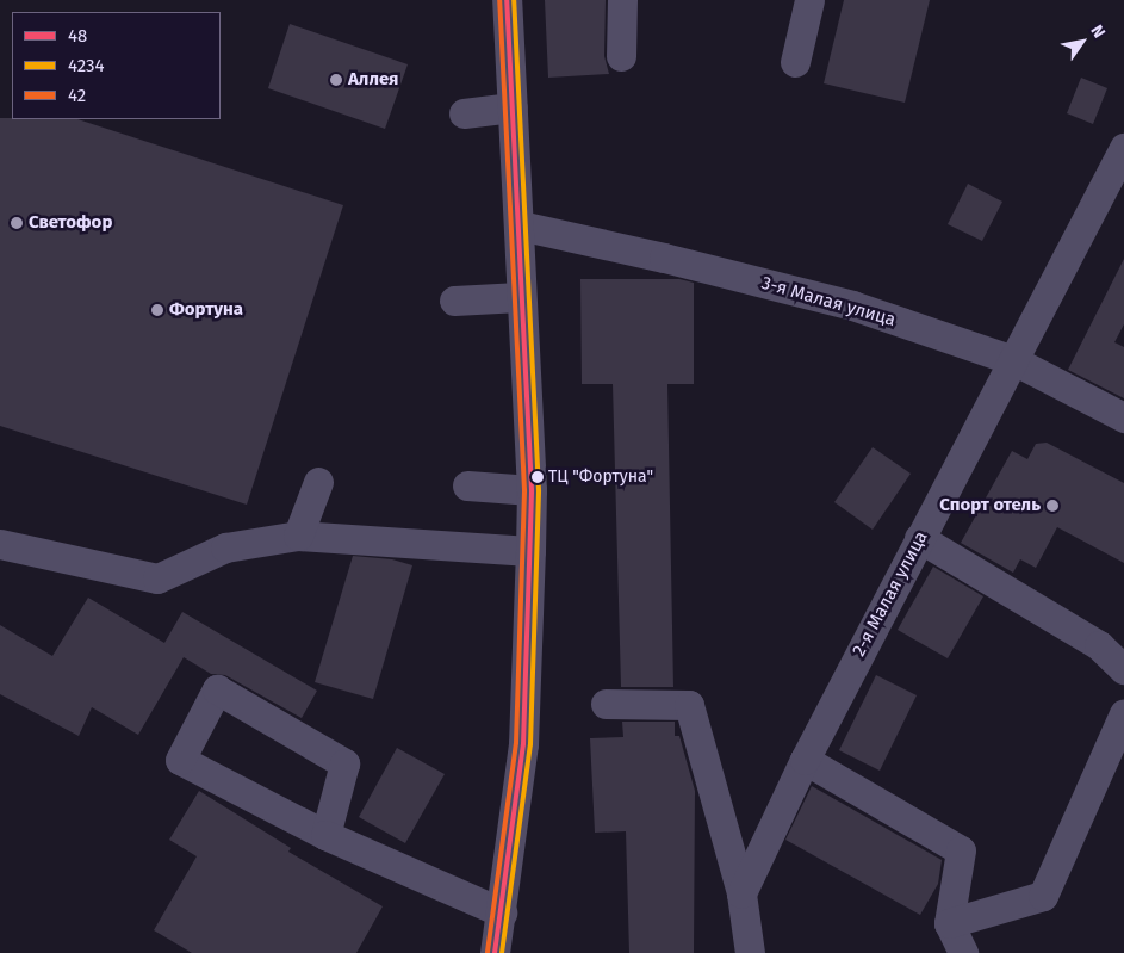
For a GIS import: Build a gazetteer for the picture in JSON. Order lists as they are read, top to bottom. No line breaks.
{"streets":{"street":["3-я Малая улица","2-я Малая улица"]},"crossings":[["3-я Малая улица","2-я Малая улица"]],"places":["Аллея","Светофор","Фортуна","ТЦ \"Фортуна\"","Спорт отель"],"lines":["transit line 48","transit line 4234","transit line 42"],"legend":["48","4234","42"],"north":"top right"}
